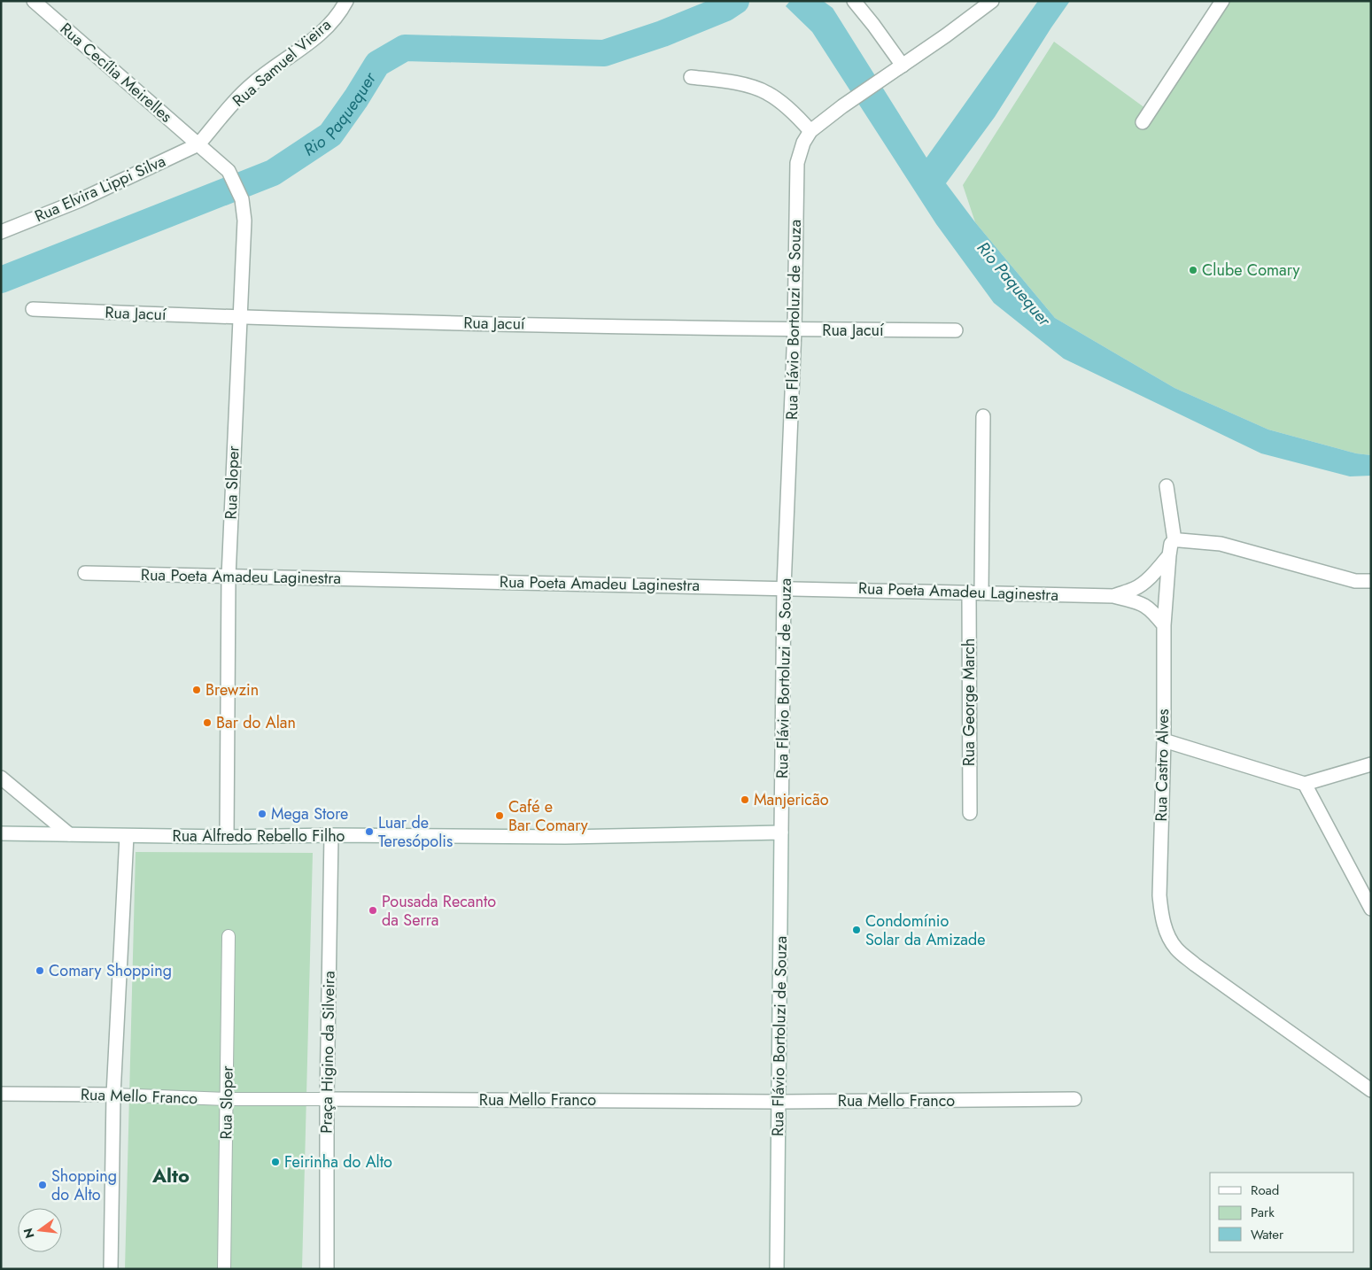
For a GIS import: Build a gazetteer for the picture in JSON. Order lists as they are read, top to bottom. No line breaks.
{"streets":{"street":["Rua Samuel Vieira","Rua Cecília Meirelles","Rua Elvira Lippi Silva","Rua Jacuí","Rua Flávio Bortoluzi de Souza","Rua Sloper","Rua Poeta Amadeu Laginestra","Rua George March","Rua Castro Alves","Rua Alfredo Rebello Filho","Praça Higino da Silveira","Rua Mello Franco"]},"crossings":[["Rua Samuel Vieira","Rua Cecília Meirelles"],["Rua Samuel Vieira","Rua Elvira Lippi Silva"],["Rua Samuel Vieira","Rua Sloper"],["Rua Cecília Meirelles","Rua Elvira Lippi Silva"],["Rua Cecília Meirelles","Rua Sloper"],["Rua Elvira Lippi Silva","Rua Sloper"],["Rua Jacuí","Rua Flávio Bortoluzi de Souza"],["Rua Jacuí","Rua Sloper"],["Rua Flávio Bortoluzi de Souza","Rua Poeta Amadeu Laginestra"],["Rua Flávio Bortoluzi de Souza","Rua Alfredo Rebello Filho"],["Rua Flávio Bortoluzi de Souza","Rua Mello Franco"],["Rua Sloper","Rua Poeta Amadeu Laginestra"],["Rua Sloper","Rua Alfredo Rebello Filho"],["Rua Sloper","Rua Mello Franco"],["Rua Poeta Amadeu Laginestra","Rua George March"],["Rua Poeta Amadeu Laginestra","Rua Castro Alves"],["Rua Alfredo Rebello Filho","Praça Higino da Silveira"],["Praça Higino da Silveira","Rua Mello Franco"]],"districts":["Alto"],"water":["Rio Paquequer"],"places":["Clube Comary","Brewzin","Bar do Alan","Manjericão","Mega Store","Café e Bar Comary","Luar de Teresópolis","Pousada Recanto da Serra","Condomínio Solar da Amizade","Comary Shopping","Feirinha do Alto","Shopping do Alto"],"legend":["Road","Park","Water"],"north":"left"}
